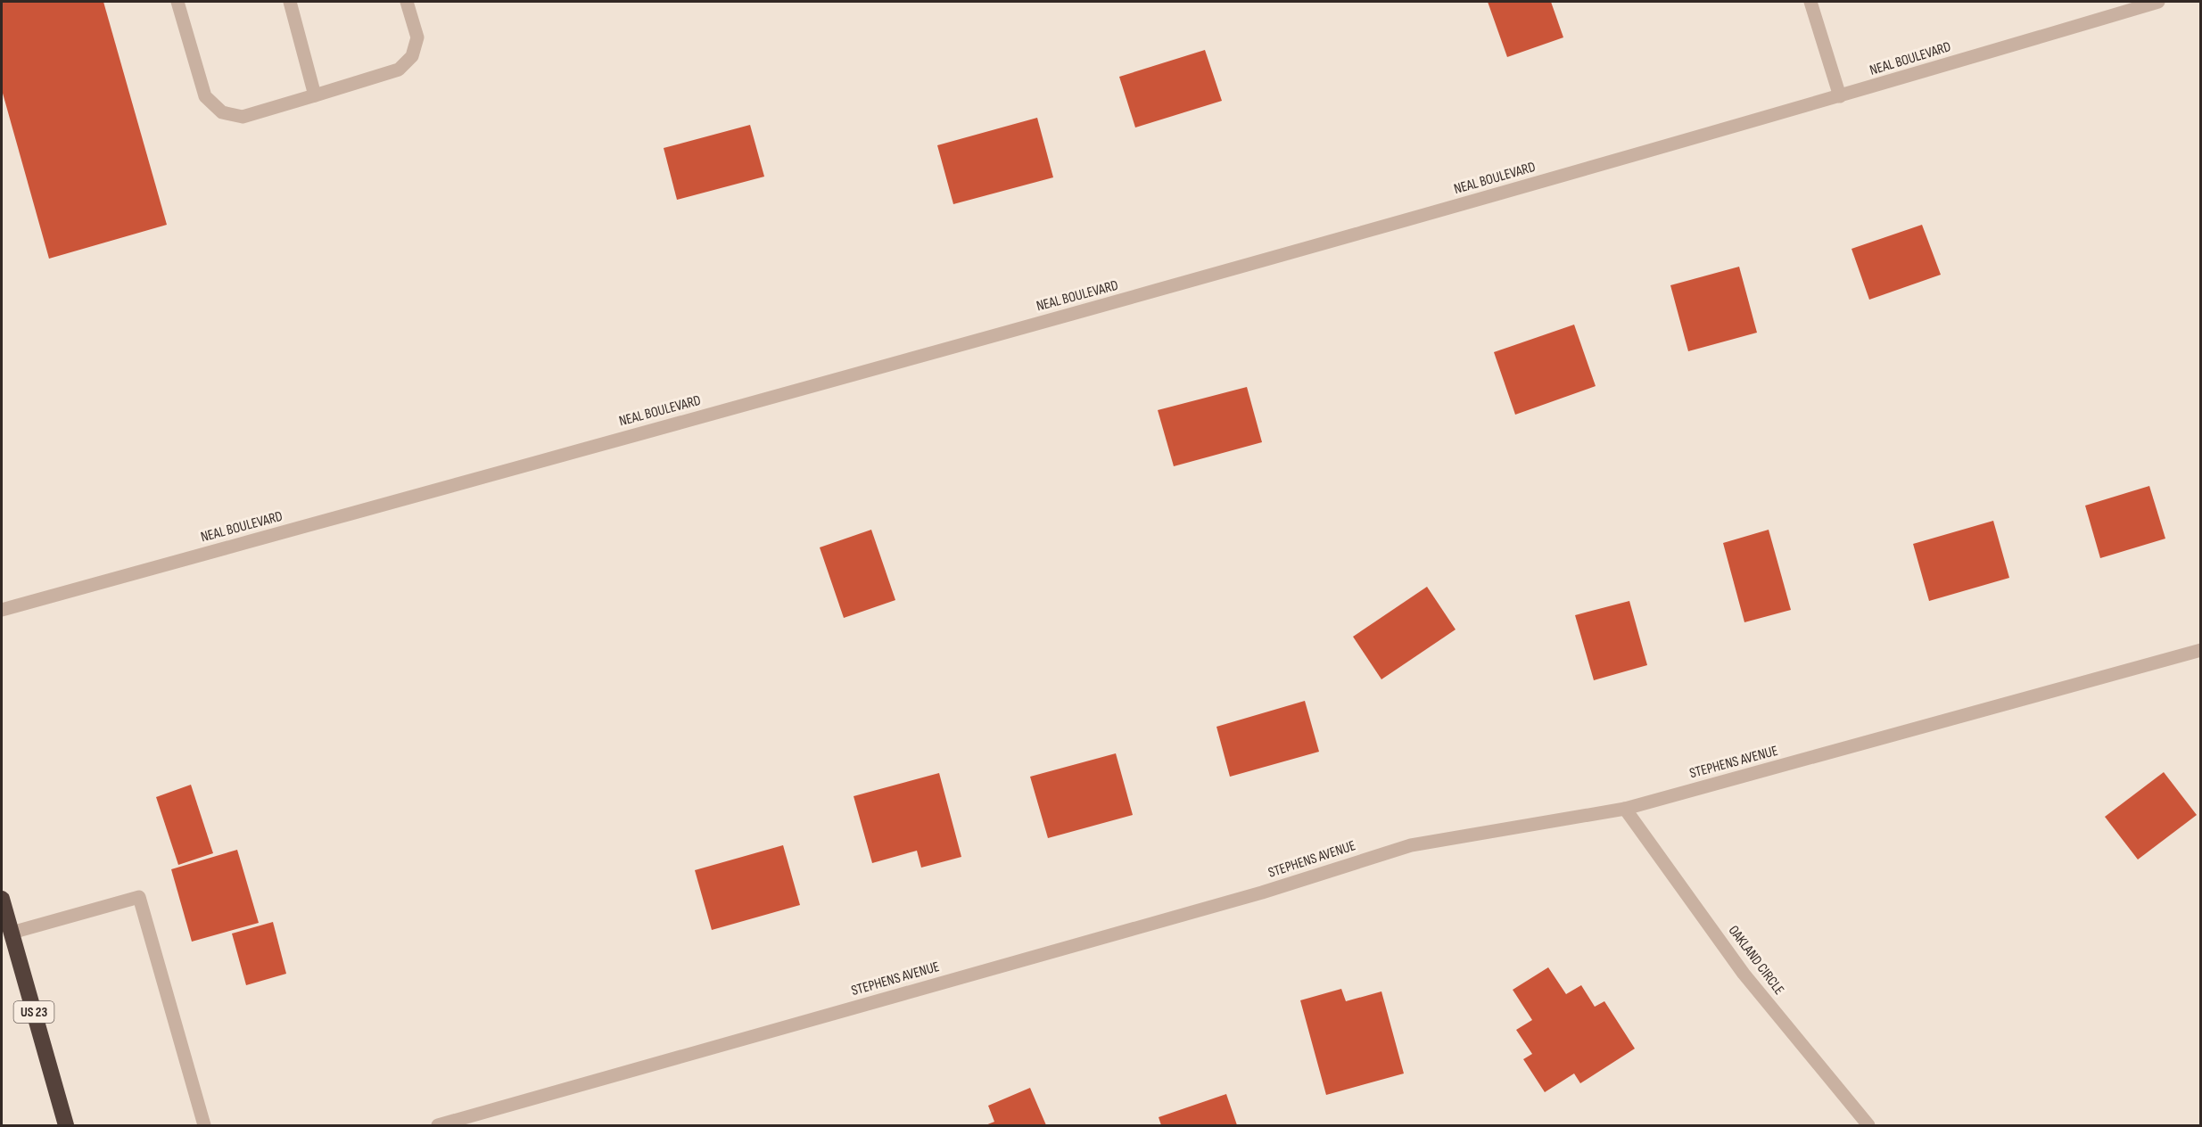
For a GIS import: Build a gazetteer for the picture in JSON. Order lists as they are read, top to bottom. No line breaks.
{"streets":{"highway":["US 23"],"street":["NEAL BOULEVARD","STEPHENS AVENUE","OAKLAND CIRCLE"]},"crossings":[["STEPHENS AVENUE","OAKLAND CIRCLE"]]}
